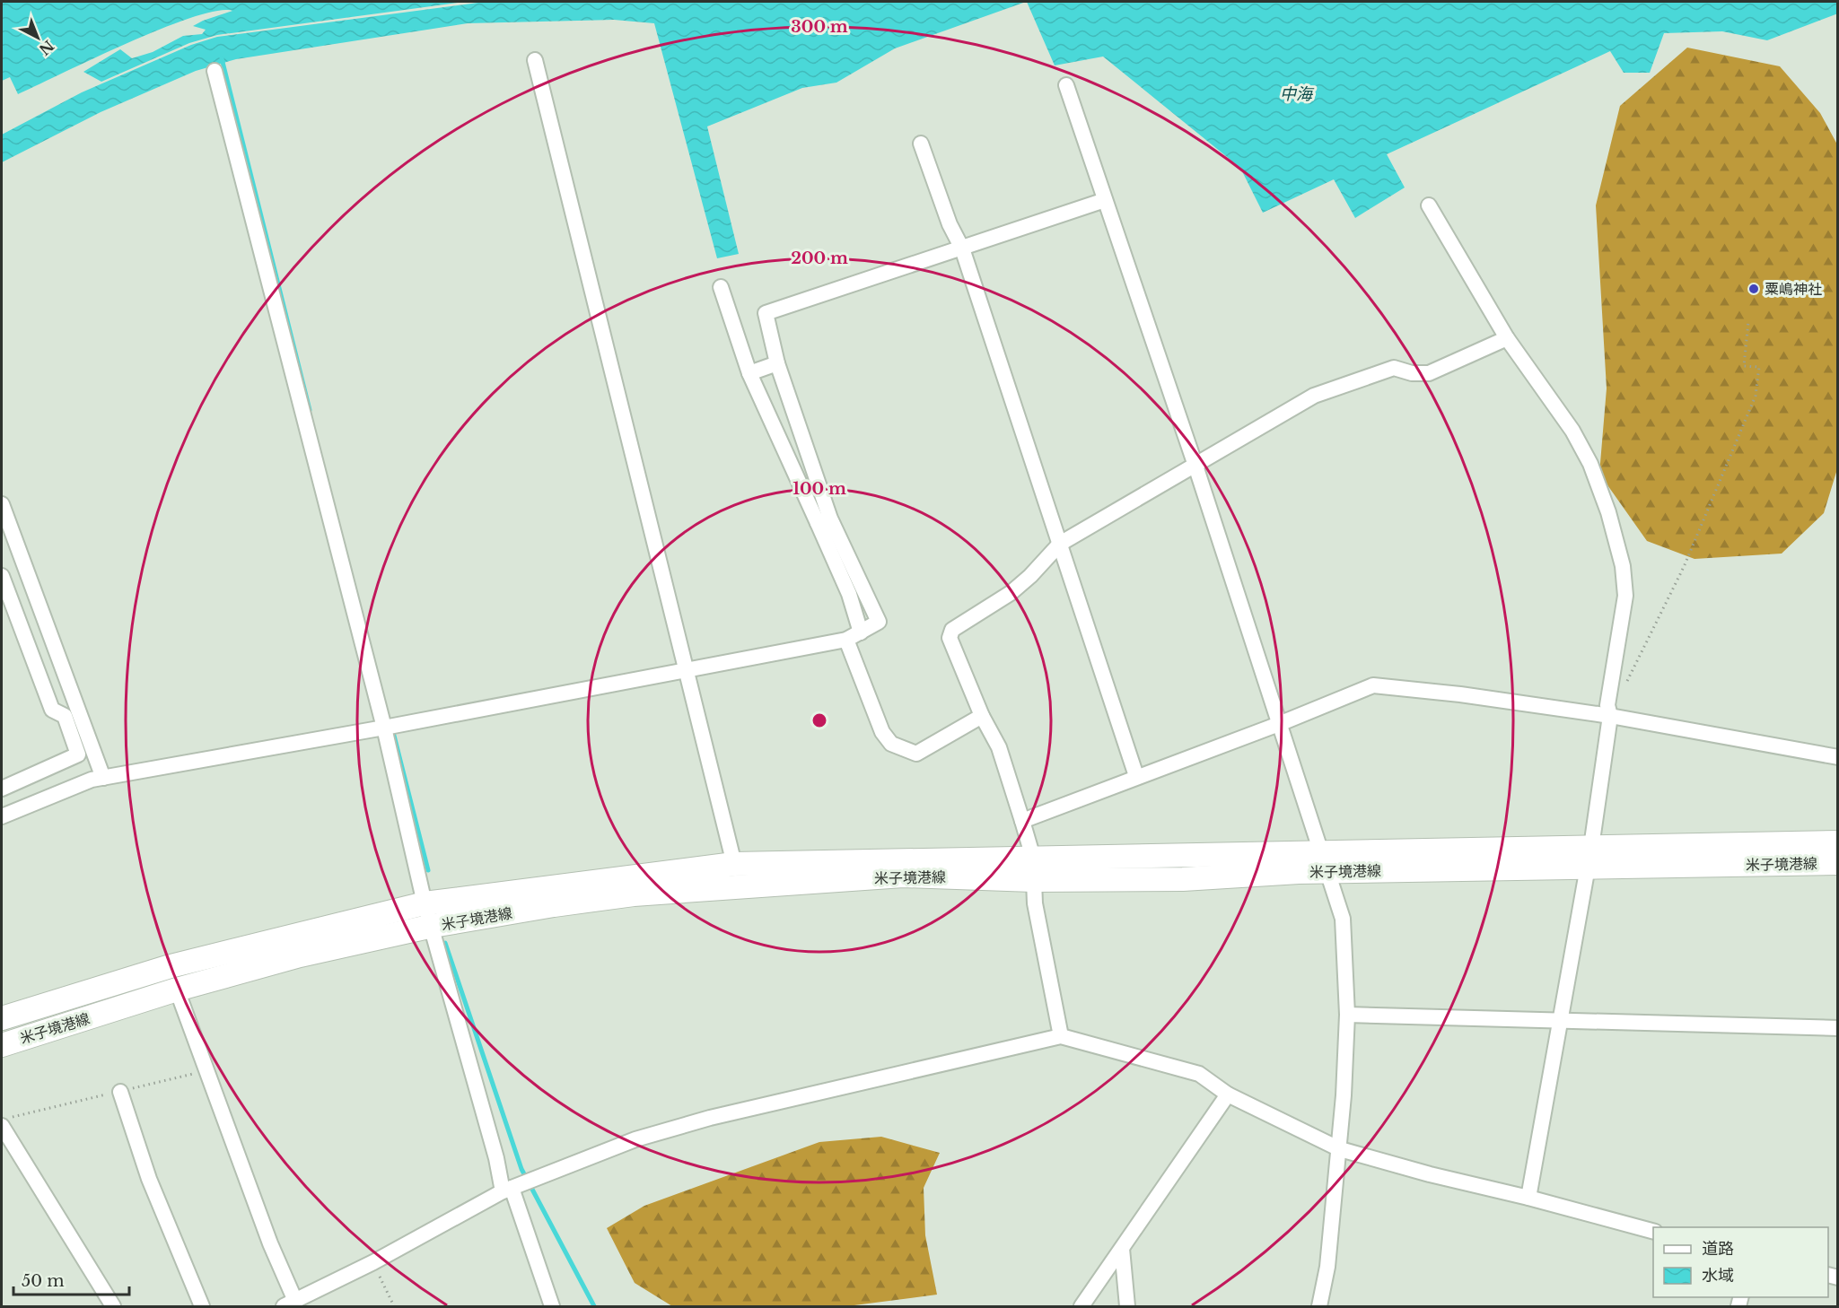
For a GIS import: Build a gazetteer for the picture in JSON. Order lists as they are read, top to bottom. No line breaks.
{"streets":{"main road":["米子境港線"]},"water":["中海"],"places":["粟嶋神社"],"legend":["道路","水域"],"scale_bar":"50 m","north":"bottom right","rings":["300 m","200 m","100 m"]}
